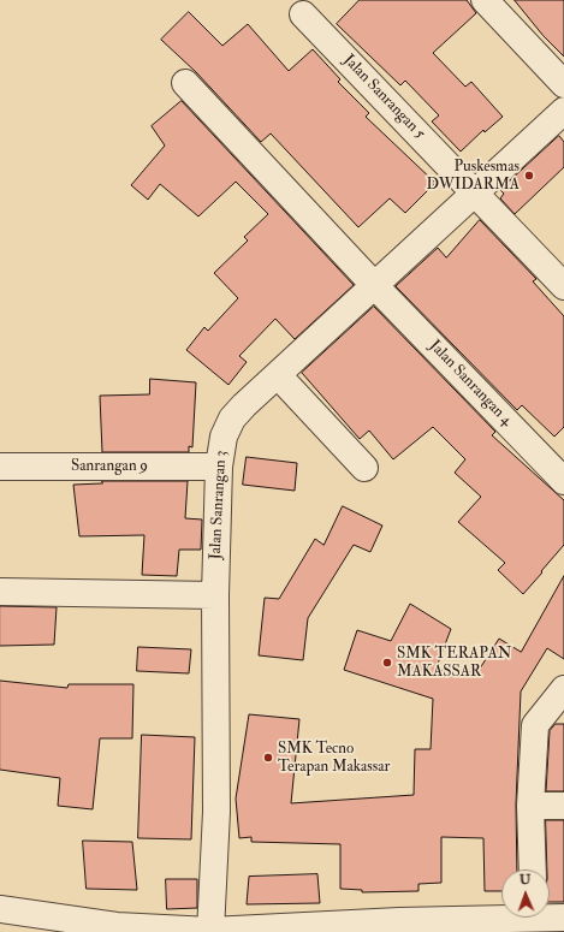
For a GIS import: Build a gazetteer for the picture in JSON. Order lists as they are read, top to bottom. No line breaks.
{"streets":{"street":["Jalan Sanrangan 5","Jalan Sanrangan 4","Sanrangan 9","Jalan Sanrangan 3"]},"crossings":[["Jalan Sanrangan 5","Jalan Sanrangan 3"],["Jalan Sanrangan 4","Jalan Sanrangan 3"],["Sanrangan 9","Jalan Sanrangan 3"]],"places":["Puskesmas DWIDARMA","SMK TERAPAN MAKASSAR","SMK Tecno Terapan Makassar"],"north":"top"}
